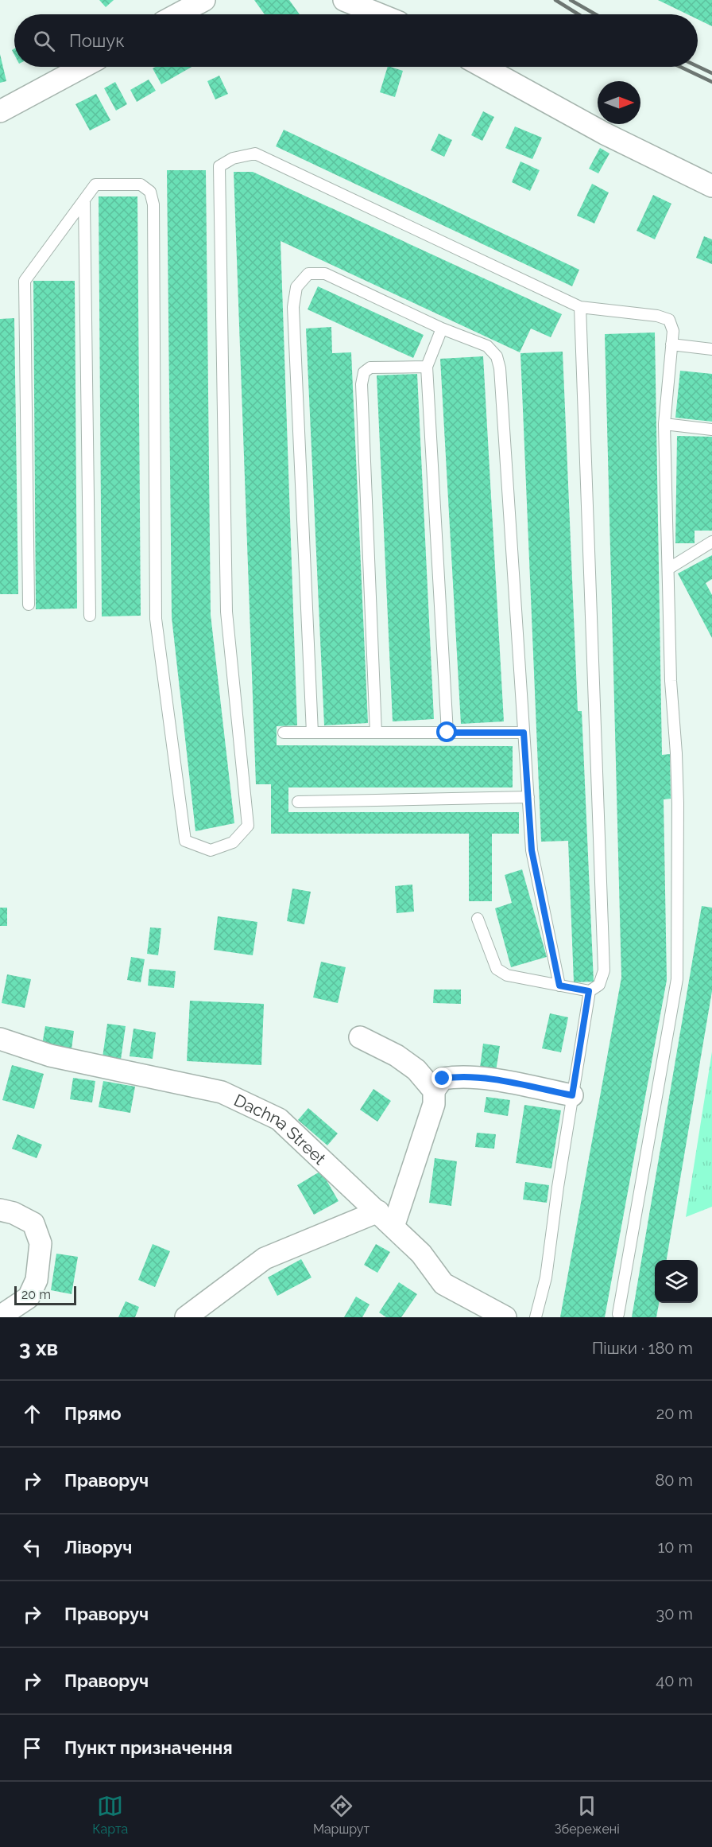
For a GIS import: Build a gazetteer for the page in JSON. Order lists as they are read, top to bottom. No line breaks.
{"streets":{"street":["Dachna Street"]},"scale_bar":"20 m","north":"right","page":{"search":"Пошук","scale":"20 m","heading":["3 хв","Пішки · 180 m"],"list":[["Прямо","20 m"],["Праворуч","80 m"],["Ліворуч","10 m"],["Праворуч","30 m"],["Праворуч","40 m"],"Пункт призначення"],"nav":["Карта","Маршрут","Збережені"]}}
